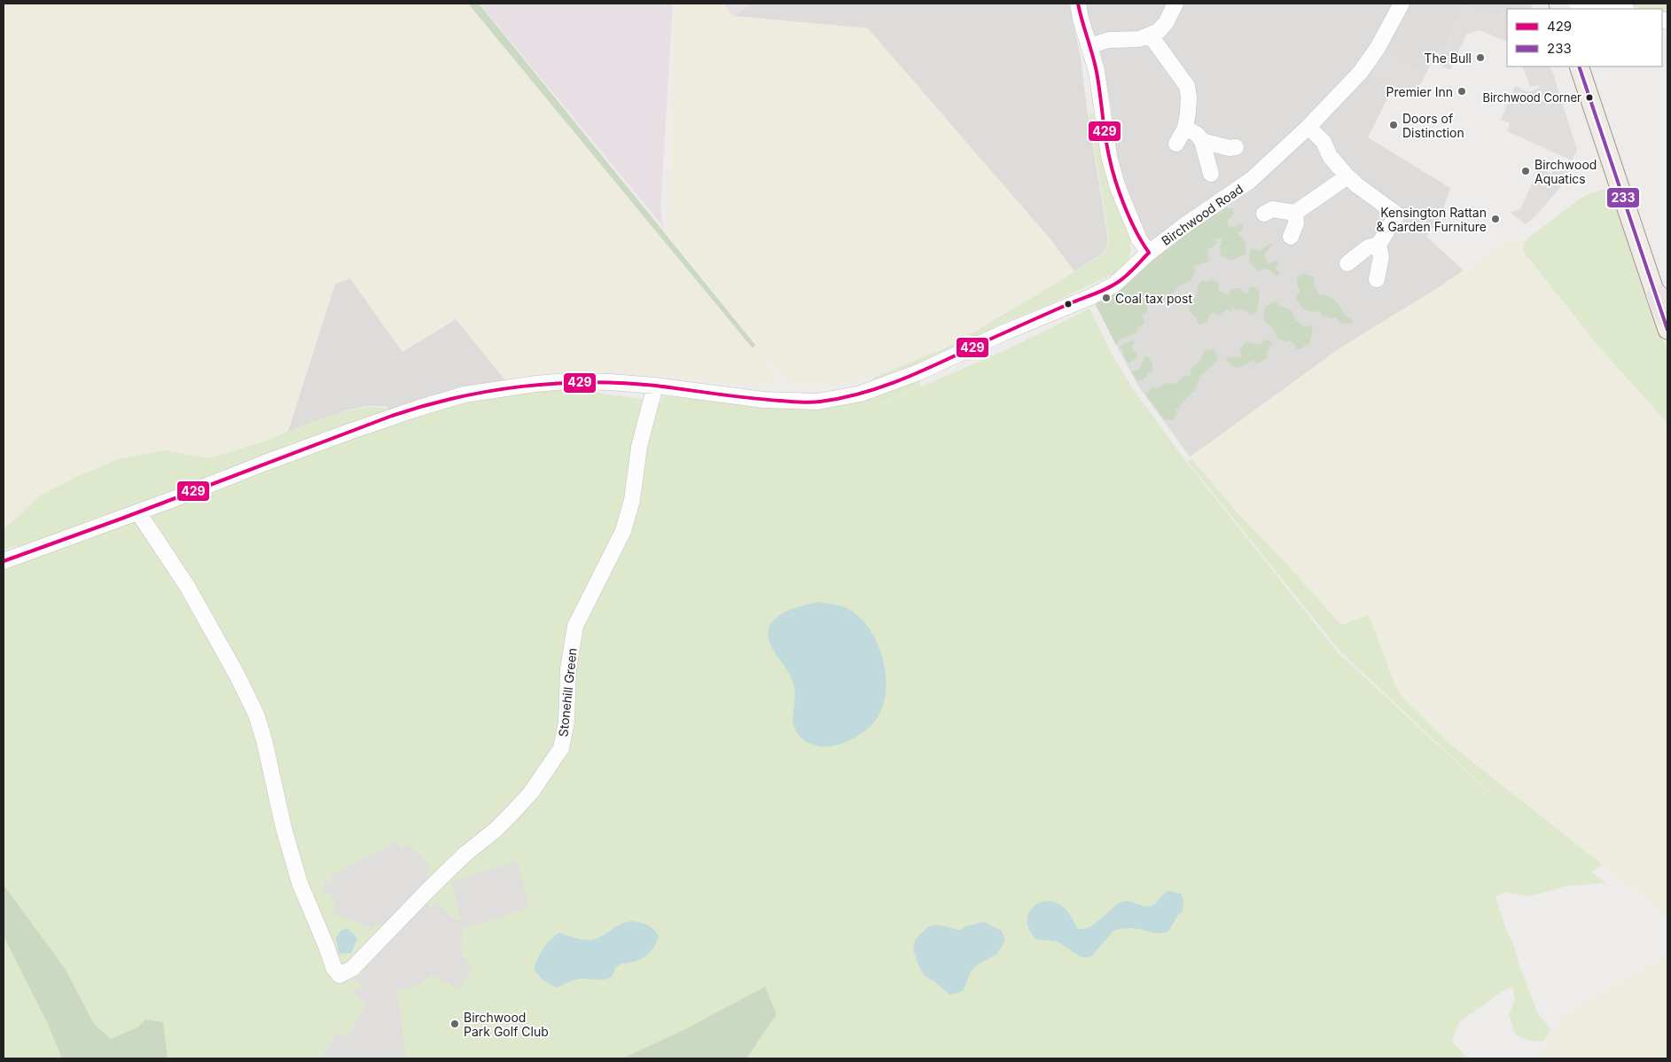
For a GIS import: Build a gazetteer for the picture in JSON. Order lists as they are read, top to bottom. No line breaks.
{"streets":{"street":["Birchwood Road","Stonehill Green"]},"crossings":[["Birchwood Road","Stonehill Green"]],"places":["The Bull","Premier Inn","Birchwood Corner","Doors of Distinction","Birchwood Aquatics","Kensington Rattan & Garden Furniture","Coal tax post","Birchwood Park Golf Club"],"lines":["transit line 429","transit line 233"],"legend":["429","233"]}
